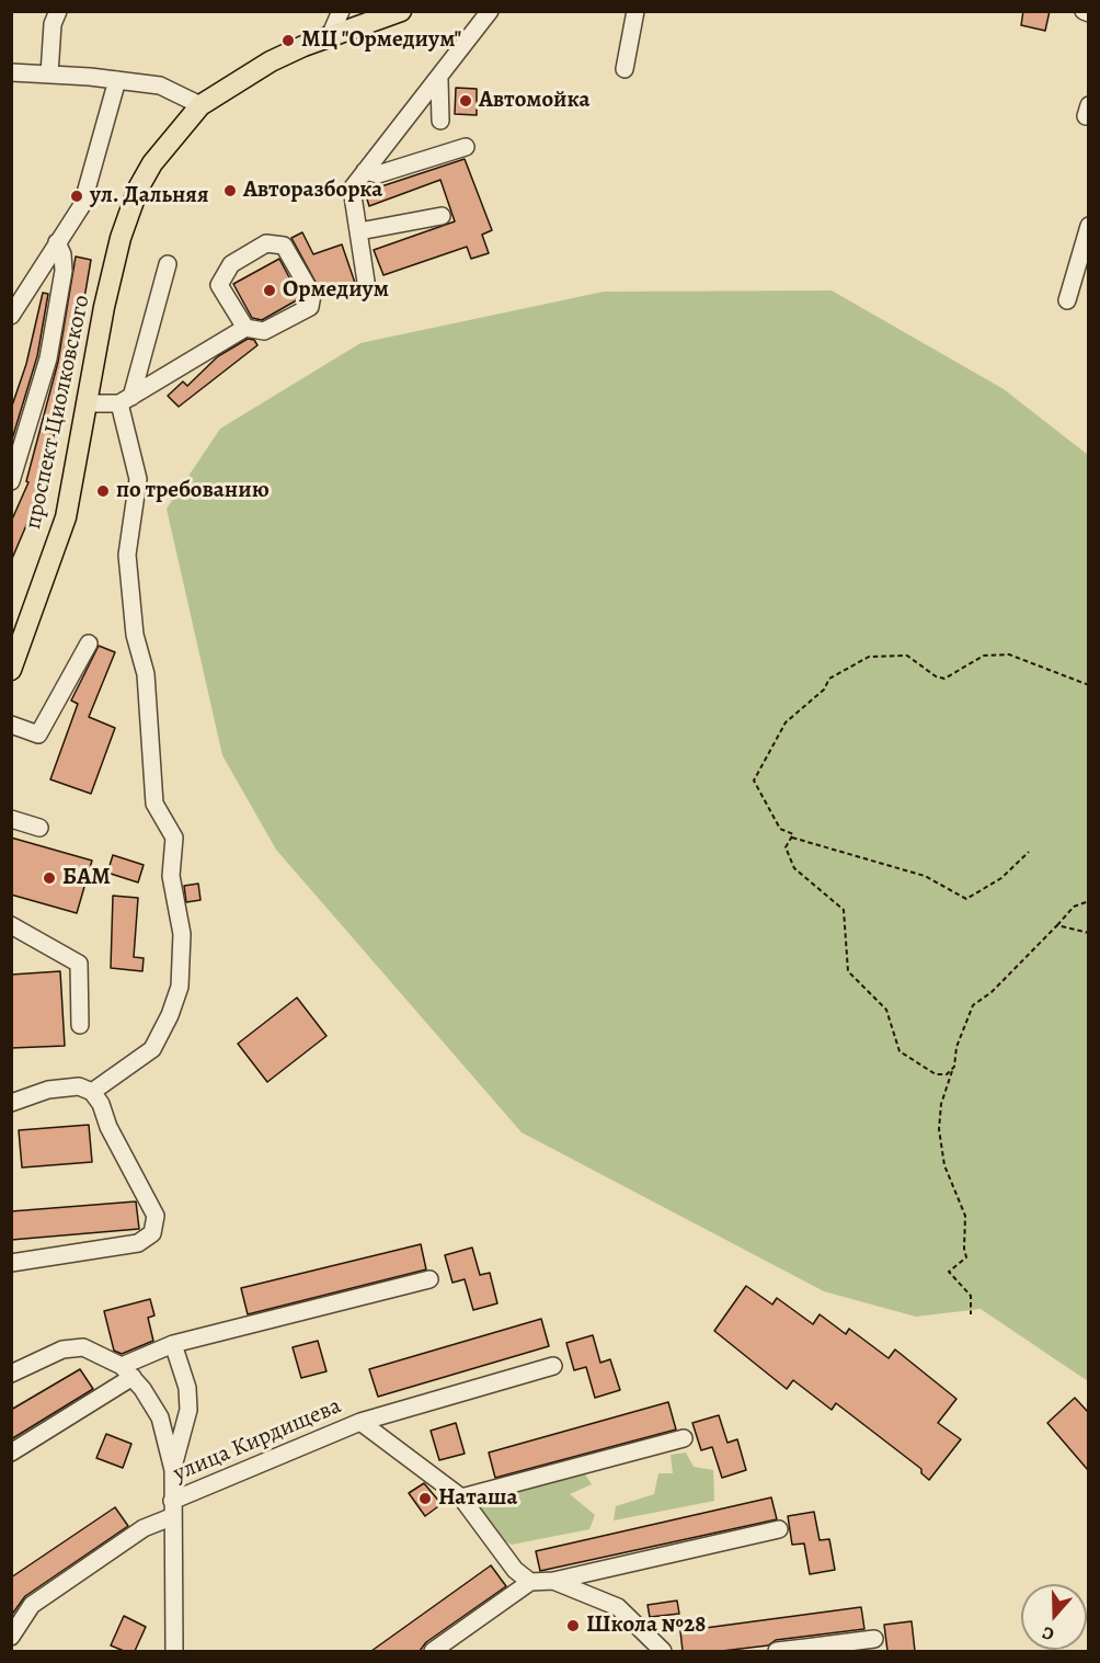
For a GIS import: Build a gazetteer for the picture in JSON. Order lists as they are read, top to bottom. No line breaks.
{"streets":{"main road":["проспект Циолковского"],"street":["улица Кирдищева"]},"places":["МЦ \"Ормедиум\"","Автомойка","Авторазборка","ул. Дальняя","Ормедиум","по требованию","БАМ","Наташа","Школа №28"],"north":"bottom"}
